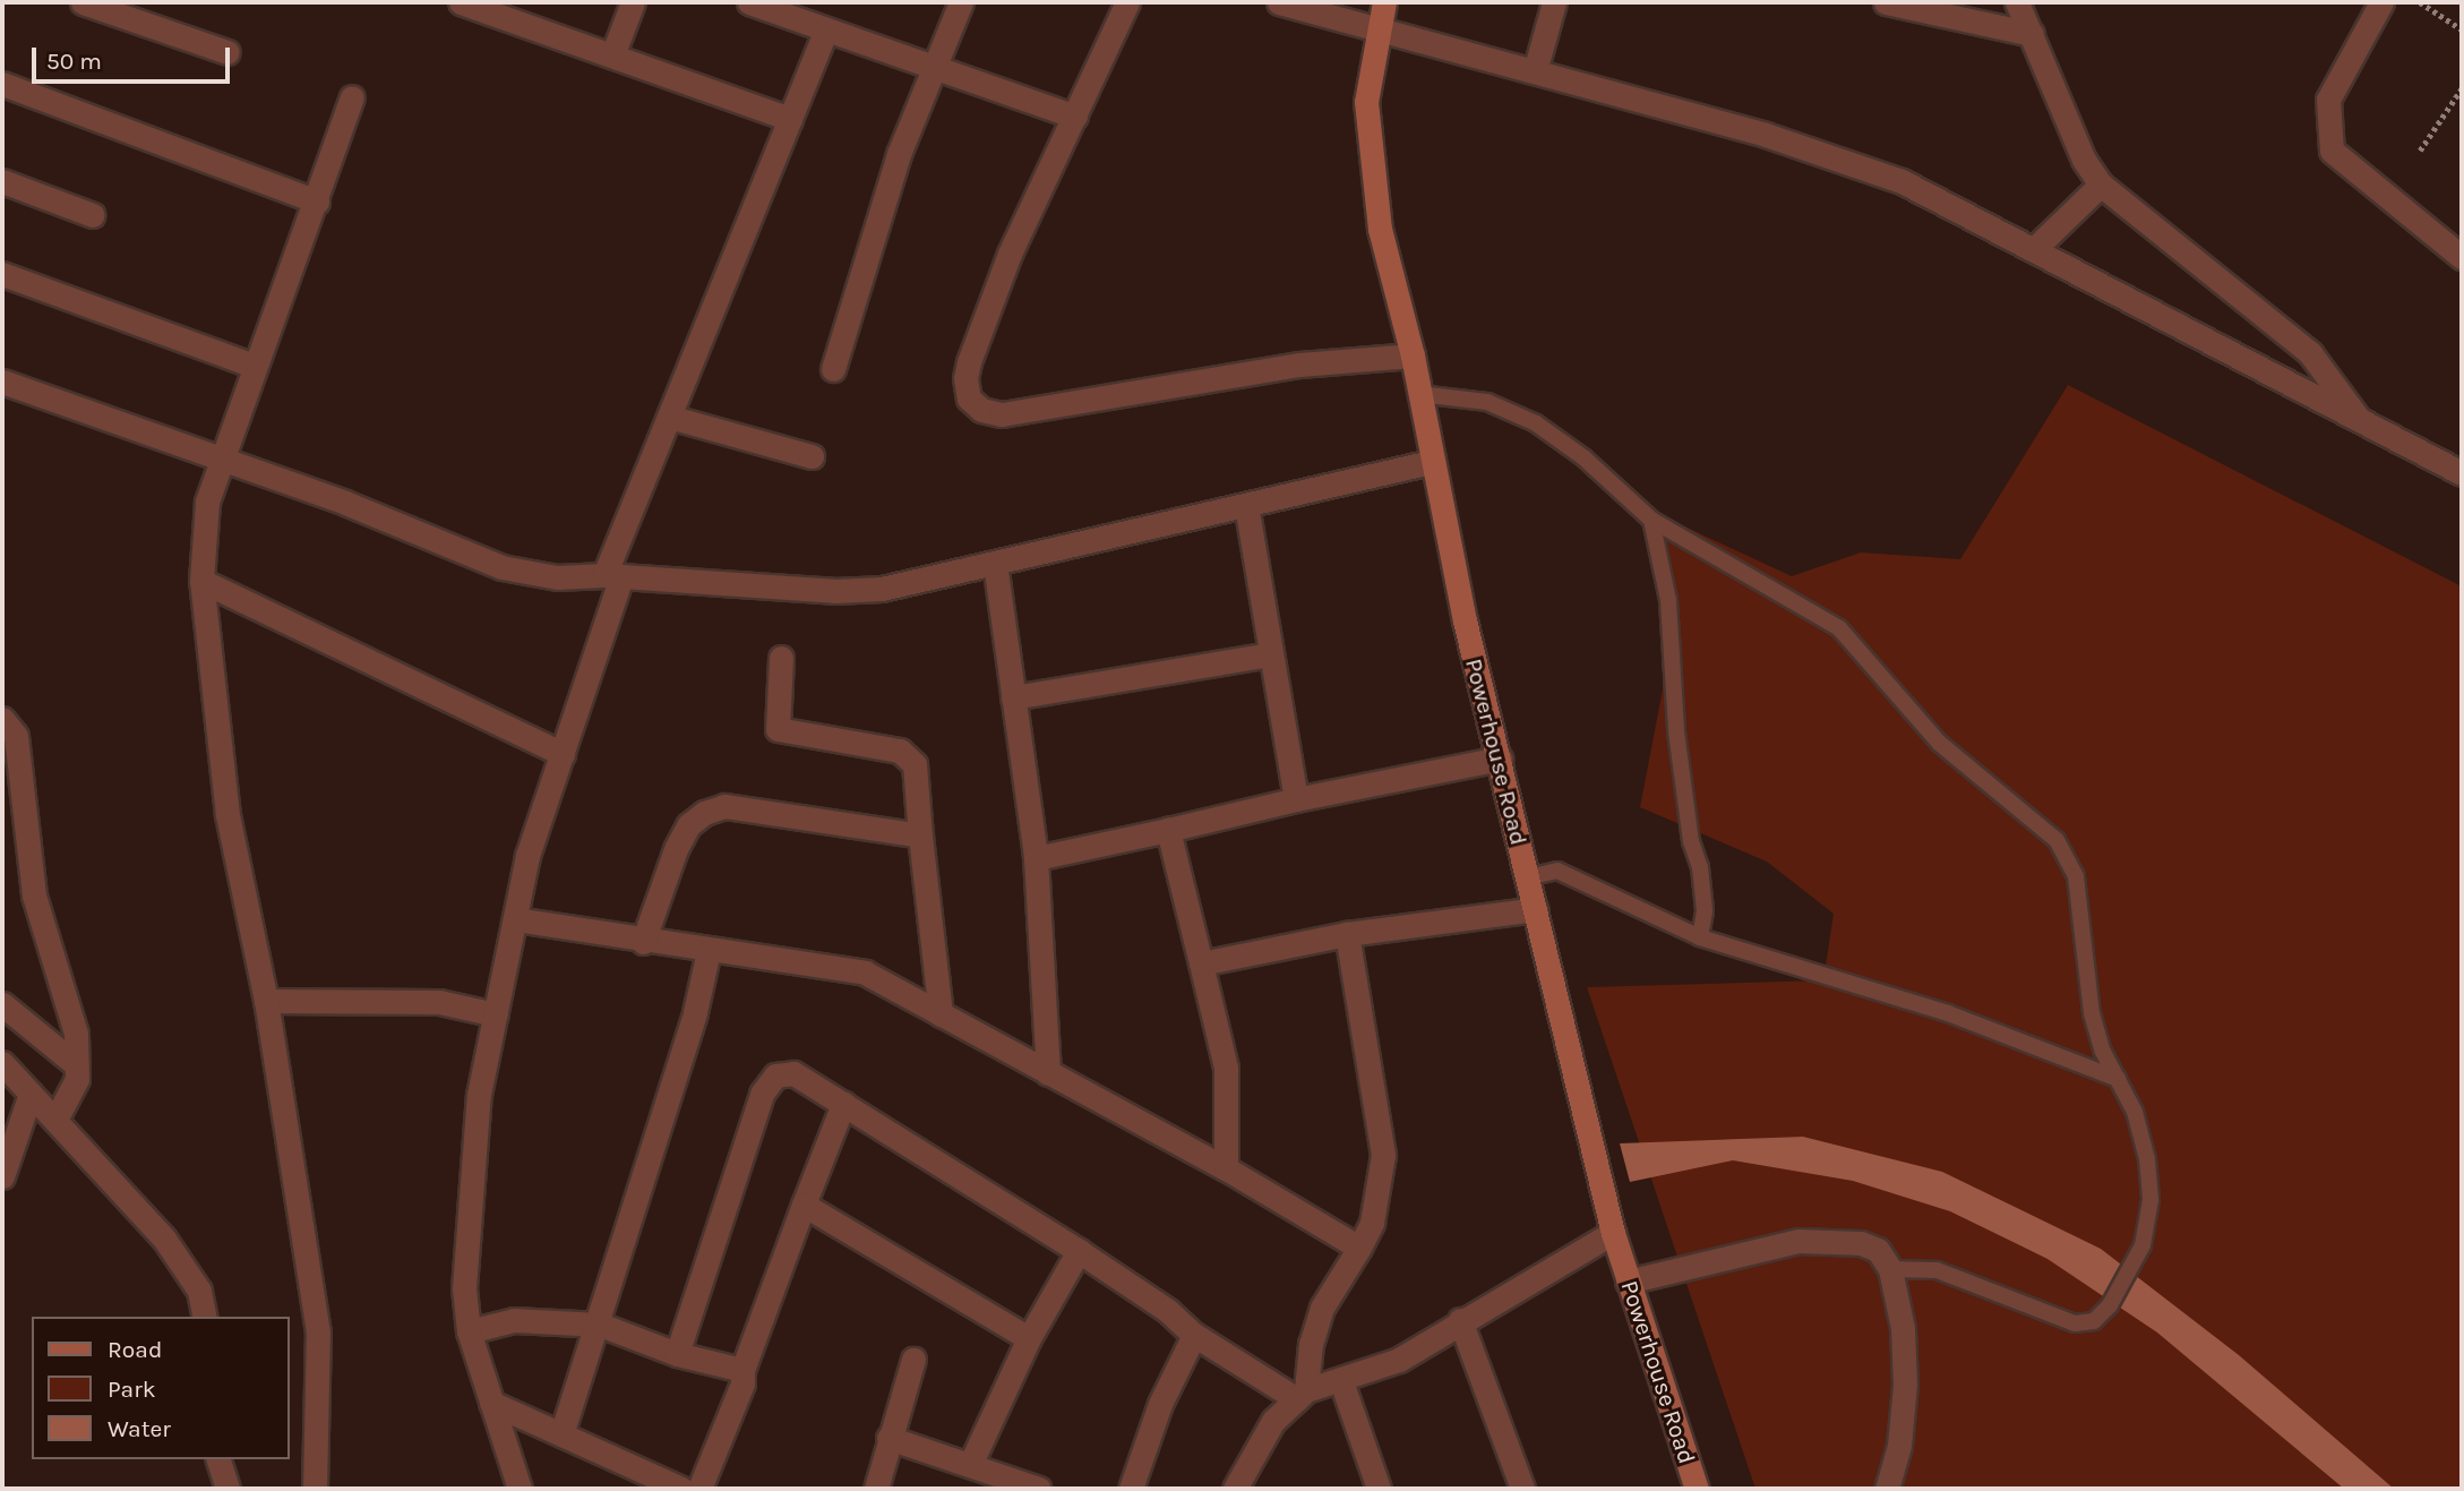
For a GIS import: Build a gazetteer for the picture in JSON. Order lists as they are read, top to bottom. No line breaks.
{"streets":{"main road":["Powerhouse Road"]},"legend":["Road","Park","Water"],"scale_bar":"50 m"}
